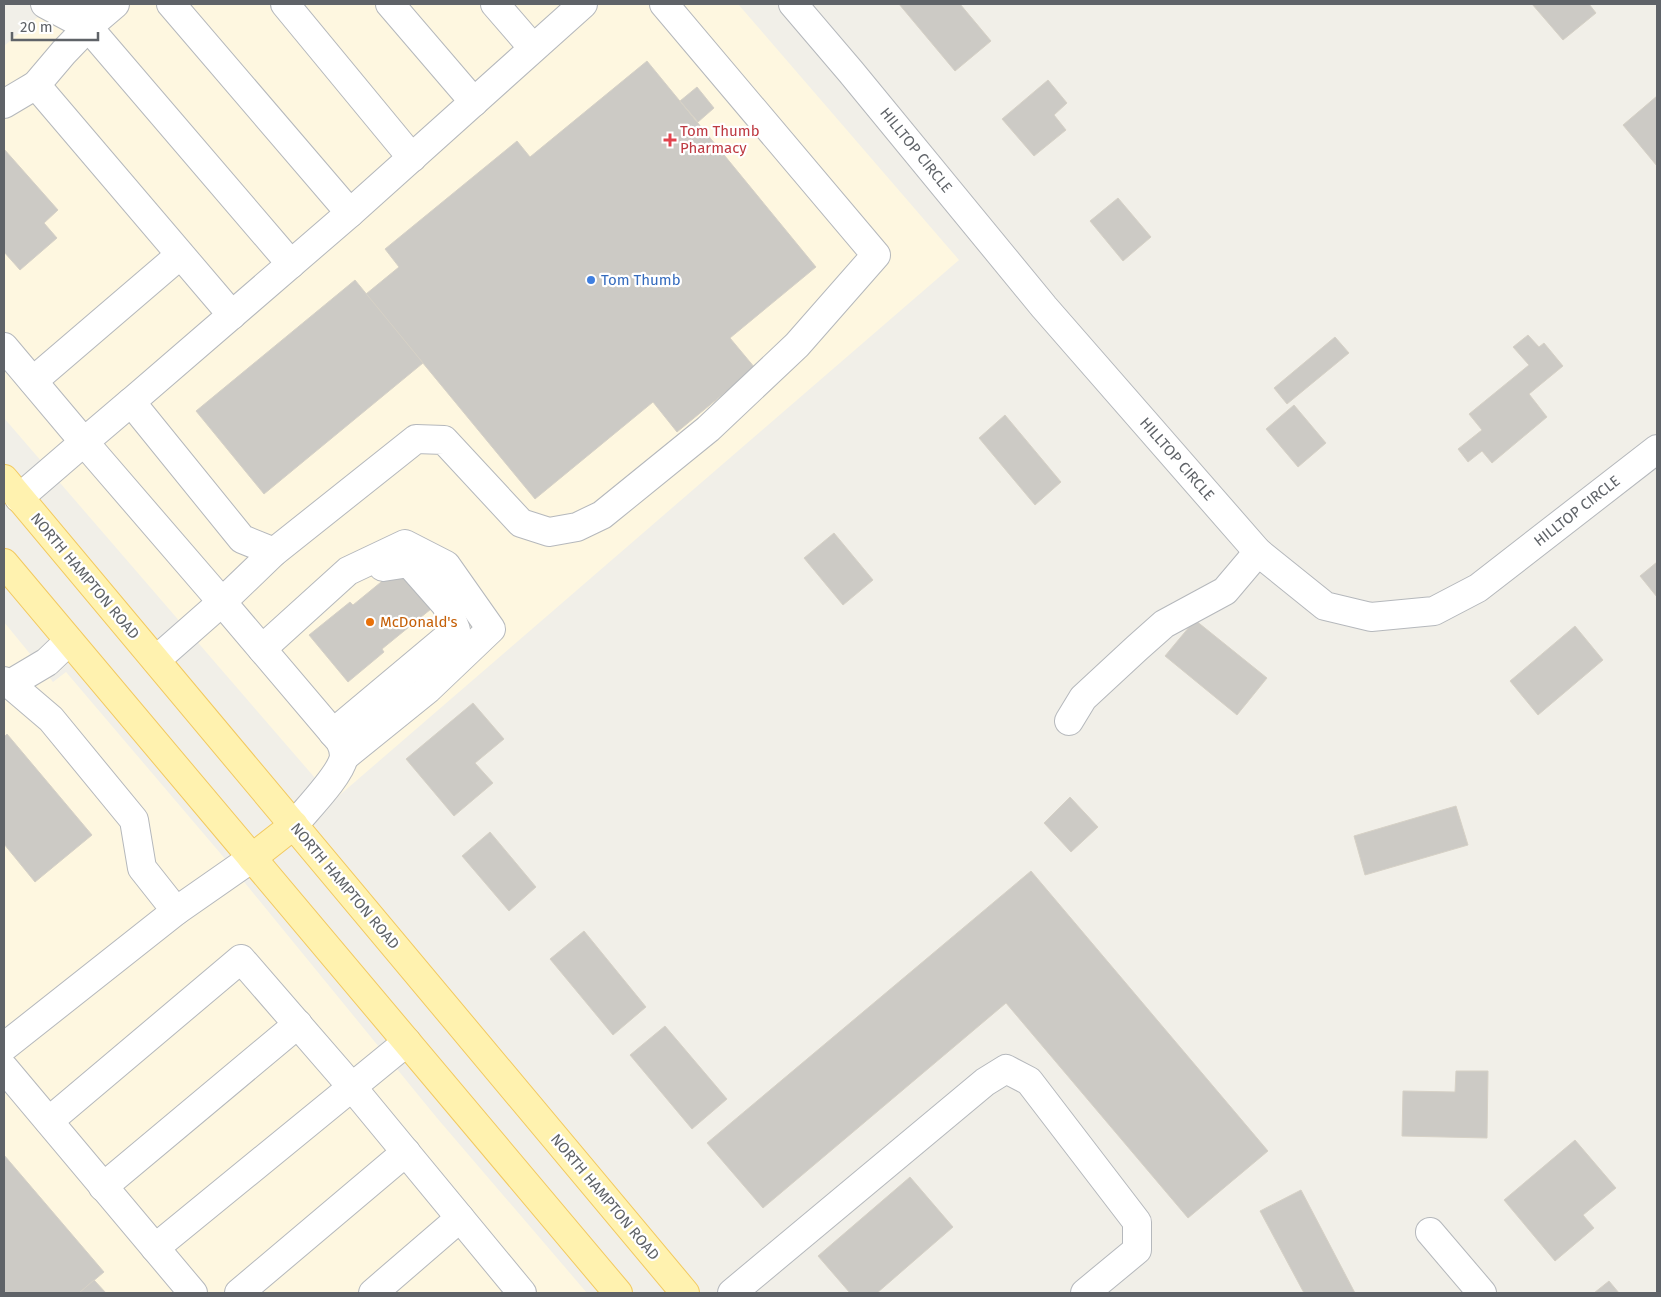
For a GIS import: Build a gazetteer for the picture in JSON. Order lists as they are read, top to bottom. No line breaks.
{"streets":{"main road":["NORTH HAMPTON ROAD"],"street":["HILLTOP CIRCLE"]},"places":{"health":["Tom Thumb Pharmacy"],"other":["Tom Thumb","McDonald's"]},"scale_bar":"20 m"}
